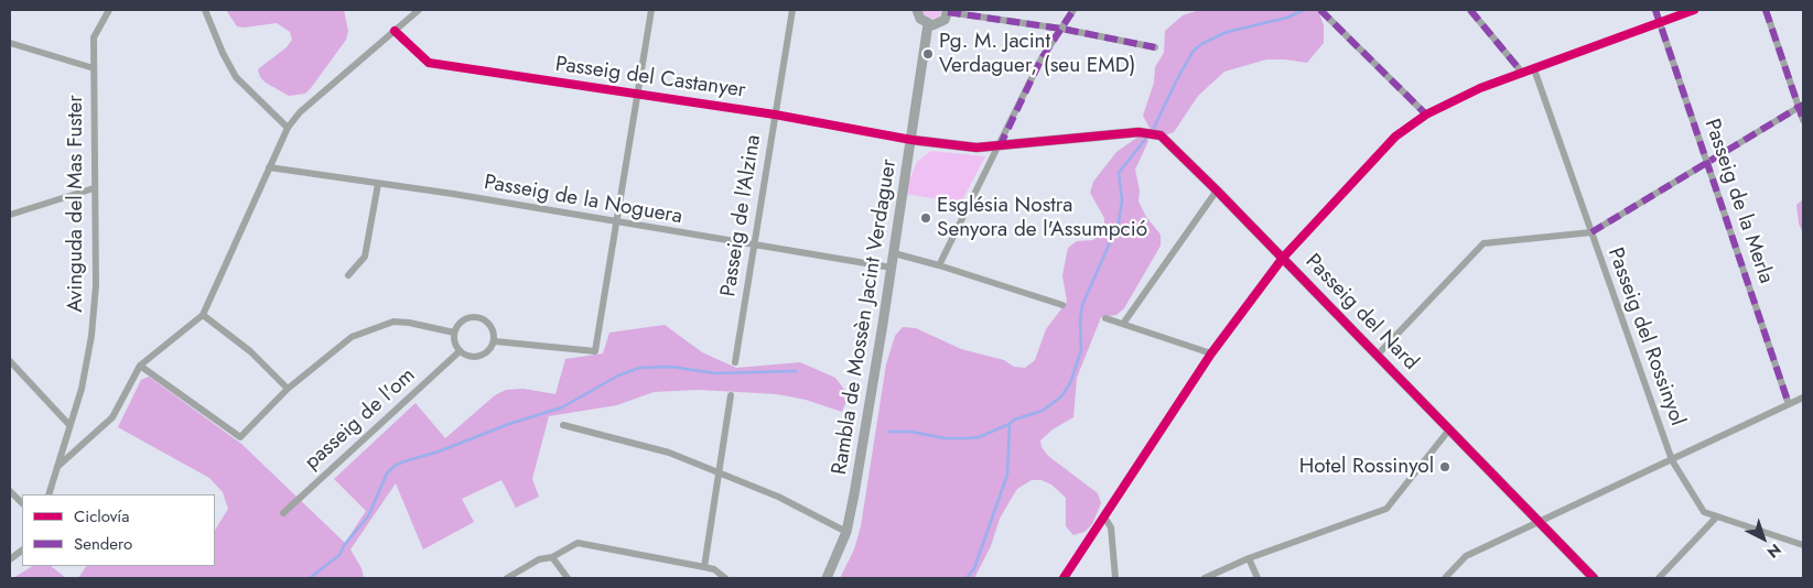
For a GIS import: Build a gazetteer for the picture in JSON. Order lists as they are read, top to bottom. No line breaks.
{"streets":{"street":["Passeig del Castanyer","Passeig de la Noguera","Passeig de la Merla","Avinguda del Mas Fuster","Passeig de l'Alzina","Passeig del Nard","Rambla de Mossèn Jacint Verdaguer","Passeig del Rossinyol","passeig de l'om"]},"crossings":[["Passeig del Castanyer","Passeig de l'Alzina"],["Passeig del Castanyer","Passeig del Nard"],["Passeig del Castanyer","Rambla de Mossèn Jacint Verdaguer"],["Passeig de la Noguera","Passeig de l'Alzina"],["Passeig de la Noguera","Rambla de Mossèn Jacint Verdaguer"],["Passeig del Nard","Rambla de Mossèn Jacint Verdaguer"]],"places":["Pg. M. Jacint Verdaguer, (seu EMD)","Església Nostra Senyora de l'Assumpció","Hotel Rossinyol"],"legend":["Ciclovía","Sendero"],"north":"bottom right"}
